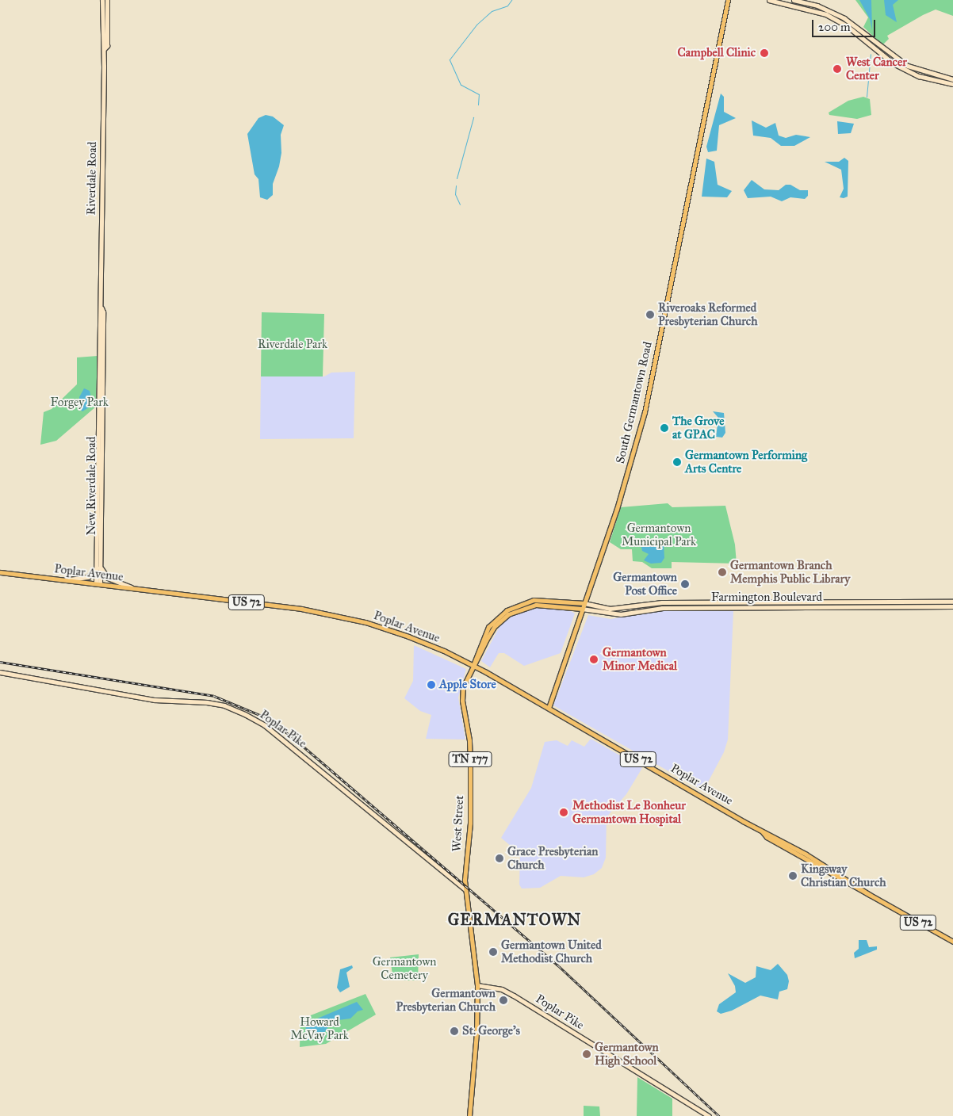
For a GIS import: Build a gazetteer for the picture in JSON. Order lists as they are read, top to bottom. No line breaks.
{"streets":{"main road":["Riverdale Road","South Germantown Road","New Riverdale Road","Poplar Avenue","Farmington Boulevard","US 72","Poplar Pike","TN 177","West Street"]},"crossings":[["Riverdale Road","New Riverdale Road"],["South Germantown Road","Poplar Avenue"],["South Germantown Road","Farmington Boulevard"],["New Riverdale Road","Poplar Avenue"],["Poplar Avenue","West Street"],["Poplar Pike","TN 177"],["Poplar Pike","West Street"],["TN 177","West Street"]],"districts":["GERMANTOWN"],"parks":["Riverdale Park","Forgey Park","Germantown Municipal Park","Germantown Cemetery","Howard McVay Park"],"places":["Campbell Clinic","West Cancer Center","Riveroaks Reformed Presbyterian Church","The Grove at GPAC","Germantown Performing Arts Centre","Germantown Branch Memphis Public Library","Germantown Post Office","Germantown Minor Medical","Apple Store","Methodist Le Bonheur Germantown Hospital","Grace Presbyterian Church","Kingsway Christian Church","Germantown United Methodist Church","Germantown Presbyterian Church","St. George's","Germantown High School"],"scale_bar":"200 m"}
